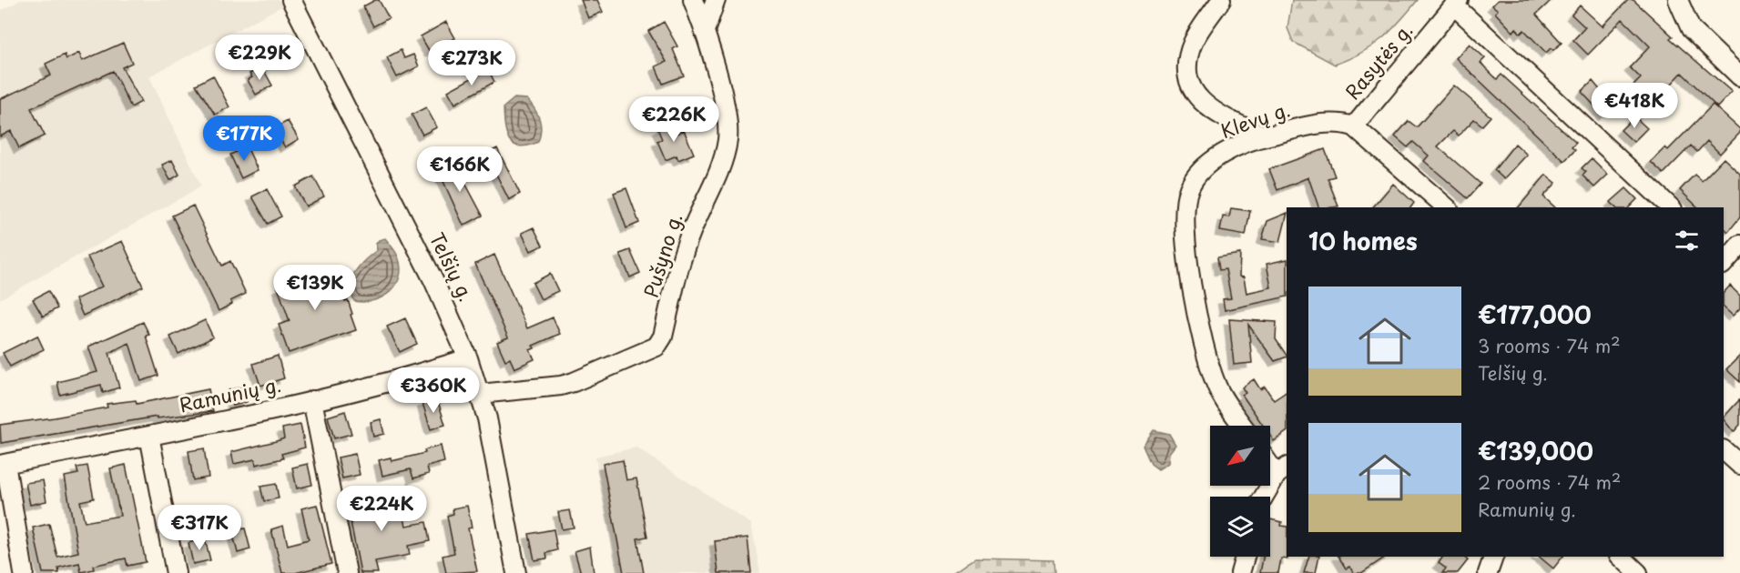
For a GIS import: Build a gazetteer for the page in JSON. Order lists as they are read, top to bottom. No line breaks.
{"streets":{"street":["Rasytės g.","Klevų g.","Pušyno g.","Telšių g.","Ramunių g."]},"crossings":[["Rasytės g.","Klevų g."],["Pušyno g.","Telšių g."],["Telšių g.","Ramunių g."]],"north":"bottom left","page":{"price":["€229K","€273K","€418K","€226K","€177K","€166K","€139K","€360K","€224K","€317K"],"heading":"10 homes","list":[{"name":"€177,000","note":"3 rooms · 74 m² · Telšių g."},{"name":"€139,000","note":"2 rooms · 74 m² · Ramunių g."}]}}
